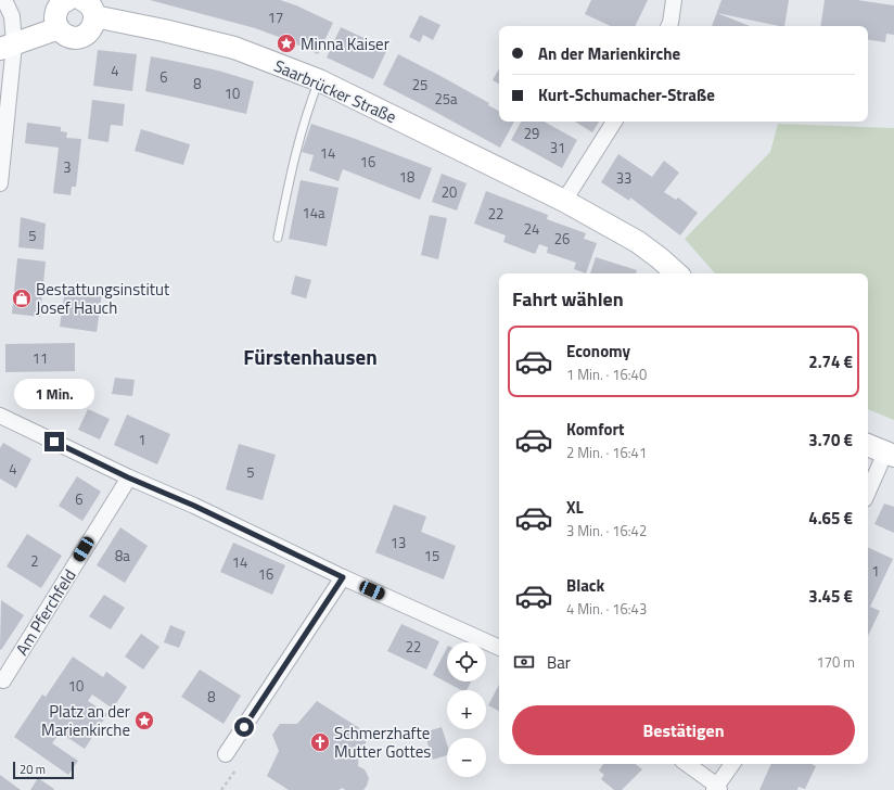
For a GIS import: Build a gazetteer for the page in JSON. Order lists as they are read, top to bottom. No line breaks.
{"streets":{"street":["Saarbrücker Straße","Am Pferchfeld"]},"districts":["Fürstenhausen"],"places":{"place":["Minna Kaiser","Platz an der Marienkirche"],"shop":["Bestattungsinstitut Josef Hauch"],"church":["Schmerzhafte Mutter Gottes"]},"house_numbers":["17","4","6","8","25","10","25a","29","31","14","16","3","18","33","20","14a","22","24","5","26","11","1","4","5","6","13","8a","15","2","14","1","16","22","10","8"],"scale_bar":"20 m","page":{"banner":["An der Marienkirche","Kurt-Schumacher-Straße"],"heading":"Fahrt wählen","list":[{"name":"Economy","note":"1 Min. · 16:40","value":"2.74 €"},{"name":"Komfort","note":"2 Min. · 16:41","value":"3.70 €"},{"name":"XL","note":"3 Min. · 16:42","value":"4.65 €"},{"name":"Black","note":"4 Min. · 16:43","value":"3.45 €"}],"bubble":"1 Min.","pay":["Bar","170 m"],"map_buttons":["+","−"],"buttons":"Bestätigen","scale":"20 m"}}
